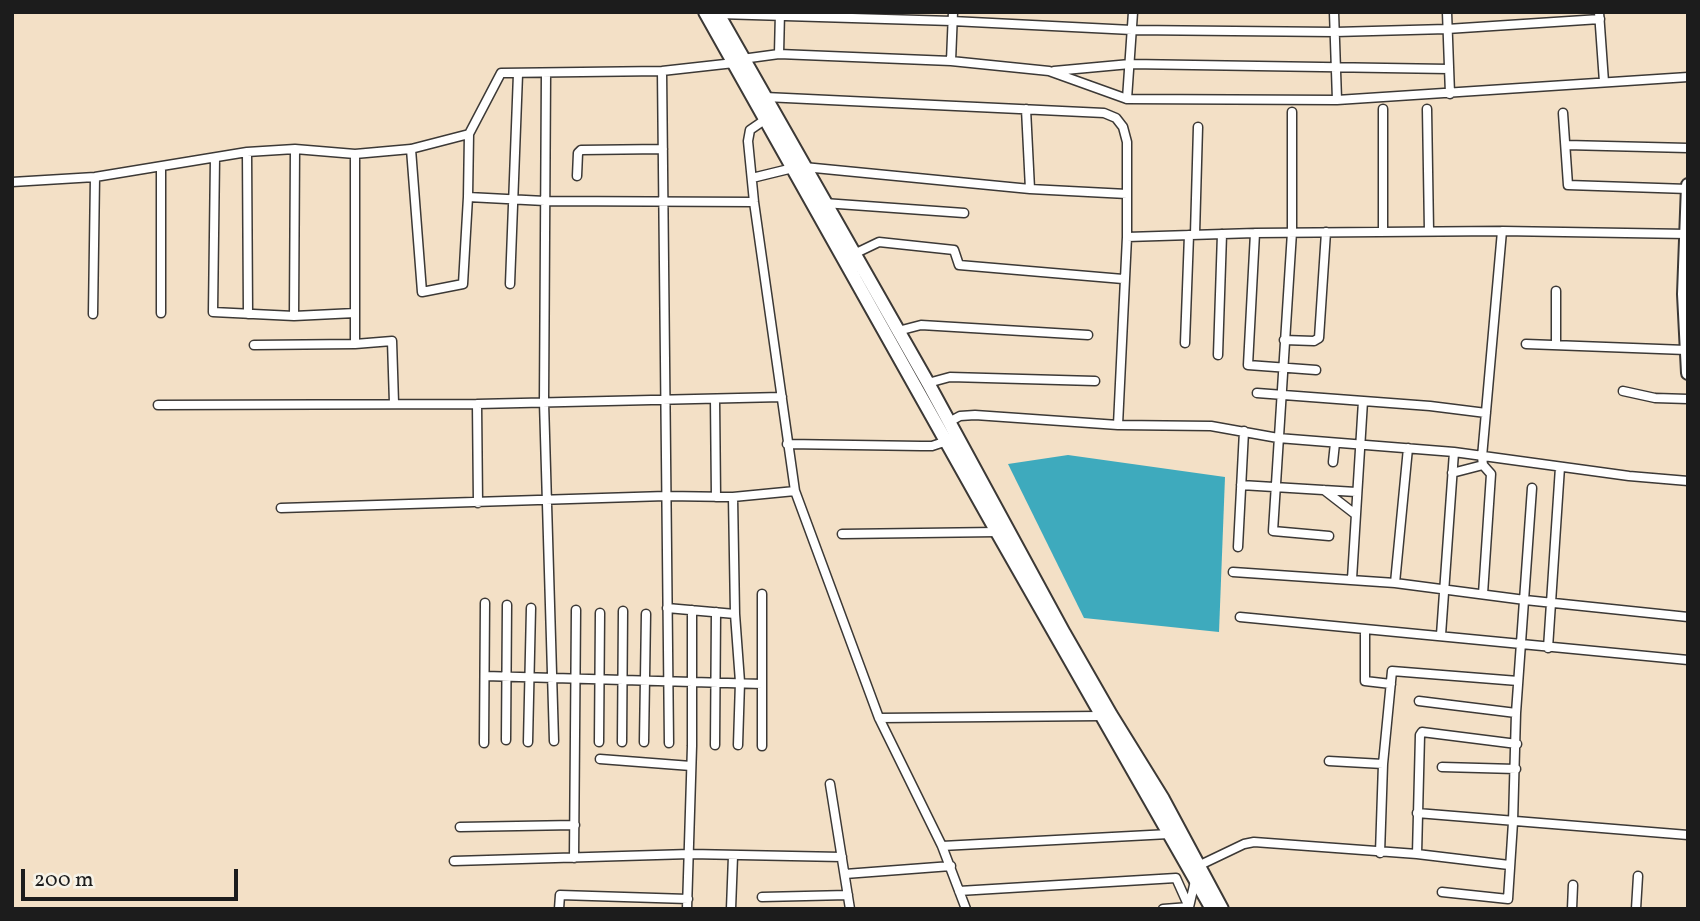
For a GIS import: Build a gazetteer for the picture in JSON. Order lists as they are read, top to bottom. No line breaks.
{"scale_bar":"200 m"}
